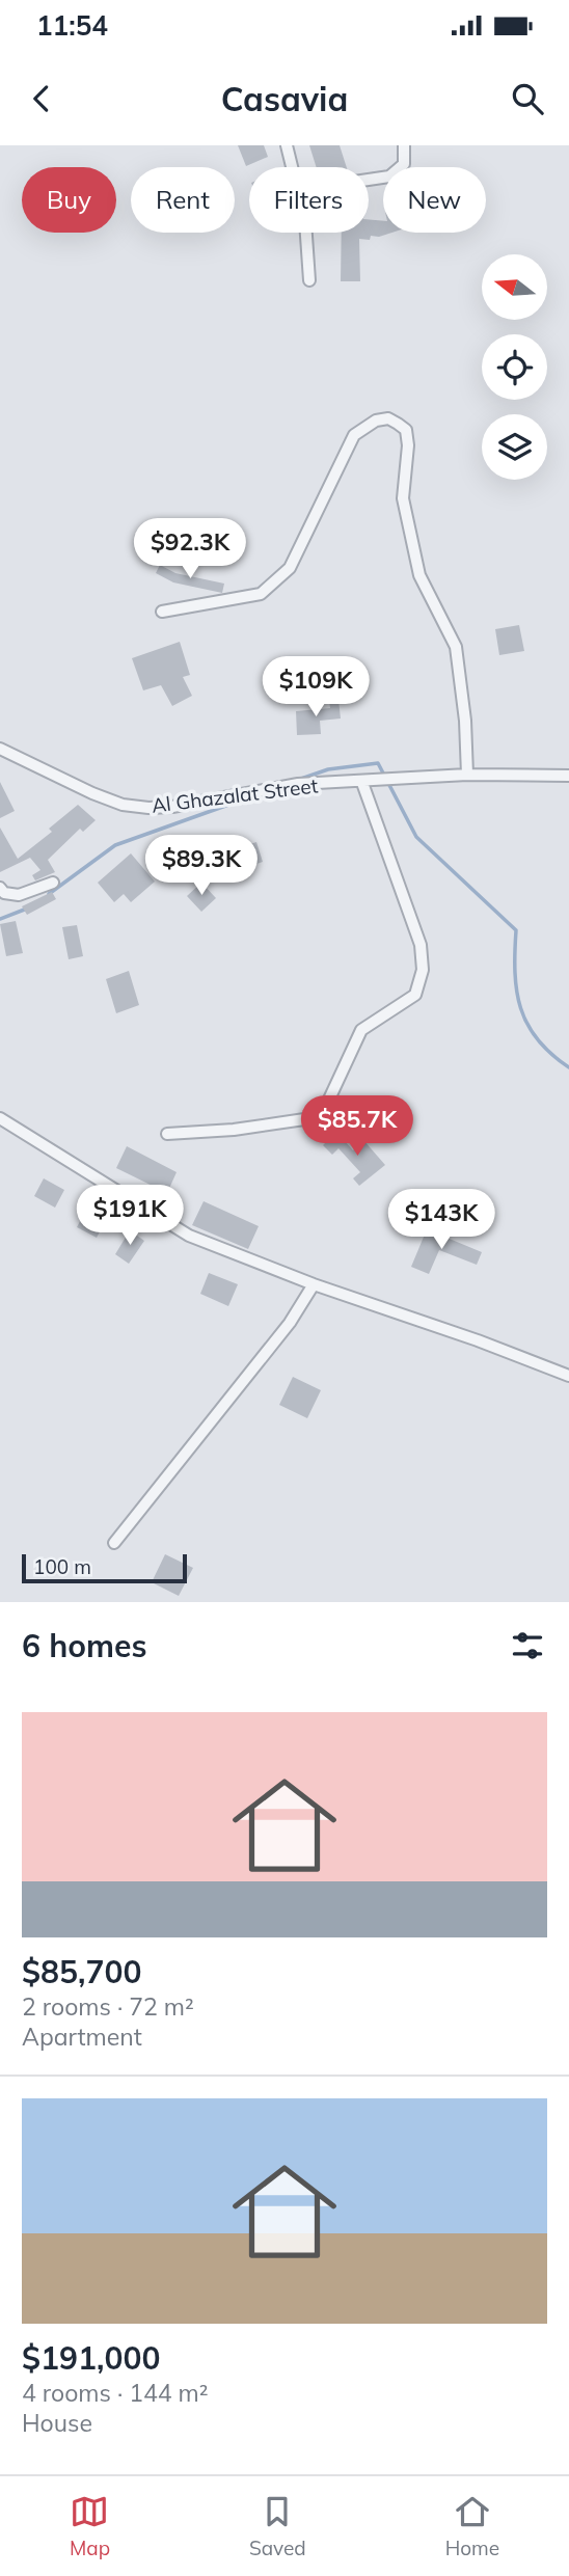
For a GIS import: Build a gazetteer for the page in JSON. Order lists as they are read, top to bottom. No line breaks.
{"streets":{"street":["Al Ghazalat Street"]},"scale_bar":"100 m","north":"left","page":{"status":"11:54","header":"Casavia","chip":["Buy","Rent","Filters","New"],"price":["$92.3K","$109K","$89.3K","$85.7K","$191K","$143K"],"scale":"100 m","heading":"6 homes","list":[{"name":"$85,700","note":"2 rooms · 72 m² · Apartment"},{"name":"$191,000","note":"4 rooms · 144 m² · House"}],"tabs":["Map","Saved","Home"]}}
